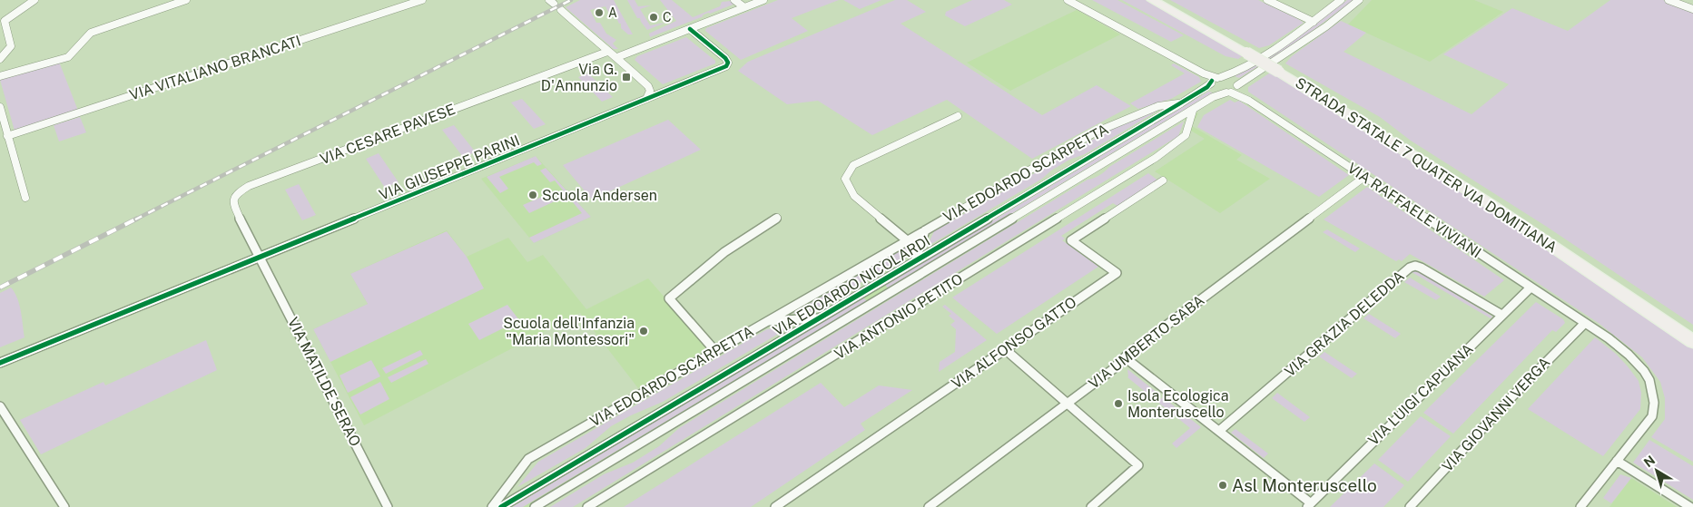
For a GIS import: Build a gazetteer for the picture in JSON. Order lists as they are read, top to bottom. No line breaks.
{"streets":{"highway":["STRADA STATALE 7 QUATER VIA DOMITIANA"],"street":["VIA VITALIANO BRANCATI","VIA CESARE PAVESE","VIA GIUSEPPE PARINI","VIA EDOARDO SCARPETTA","VIA RAFFAELE VIVIANI","VIA EDOARDO NICOLARDI","VIA ANTONIO PETITO","VIA GRAZIA DELEDDA","VIA UMBERTO SABA","VIA ALFONSO GATTO","VIA MATILDE SERAO","VIA LUIGI CAPUANA","VIA GIOVANNI VERGA"]},"crossings":[["VIA CESARE PAVESE","VIA GIUSEPPE PARINI"],["VIA CESARE PAVESE","VIA MATILDE SERAO"],["VIA GIUSEPPE PARINI","VIA MATILDE SERAO"],["VIA EDOARDO SCARPETTA","VIA EDOARDO NICOLARDI"],["VIA RAFFAELE VIVIANI","VIA EDOARDO NICOLARDI"],["VIA RAFFAELE VIVIANI","VIA UMBERTO SABA"],["VIA RAFFAELE VIVIANI","VIA LUIGI CAPUANA"],["VIA RAFFAELE VIVIANI","VIA GIOVANNI VERGA"],["VIA EDOARDO NICOLARDI","VIA ANTONIO PETITO"],["VIA GRAZIA DELEDDA","VIA LUIGI CAPUANA"]],"places":{"other":["A","C","Scuola Andersen","Scuola dell'Infanzia \"Maria Montessori\"","Isola Ecologica Monteruscello","Asl Monteruscello"],"transit":["Via G. D'Annunzio"]},"north":"top left"}
